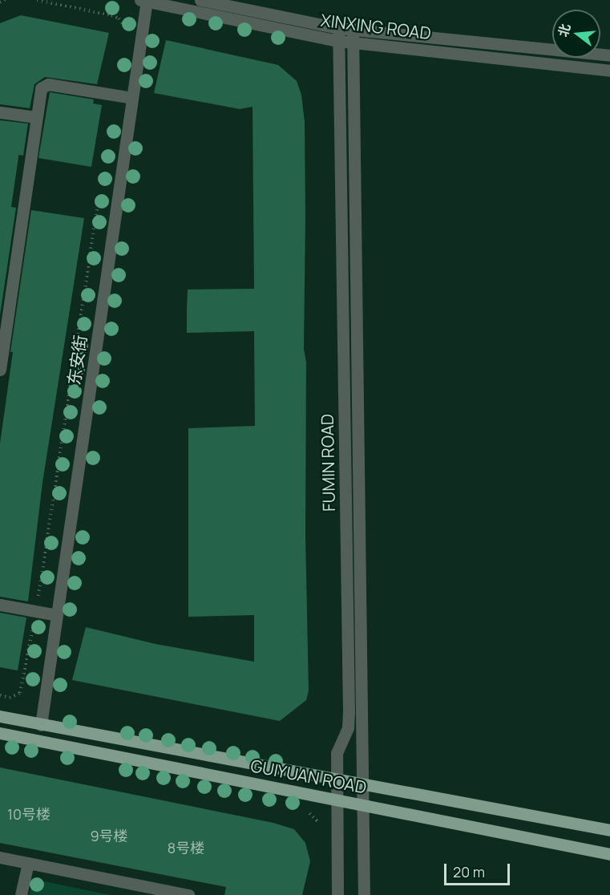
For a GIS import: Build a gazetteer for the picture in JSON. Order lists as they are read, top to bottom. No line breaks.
{"streets":{"main road":["GUIYUAN ROAD"],"street":["XINXING ROAD","东安街","FUMIN ROAD"]},"crossings":[["XINXING ROAD","东安街"],["XINXING ROAD","FUMIN ROAD"],["东安街","GUIYUAN ROAD"],["FUMIN ROAD","GUIYUAN ROAD"]],"house_numbers":["10号楼","9号楼","8号楼"],"scale_bar":"20 m","north":"left"}
